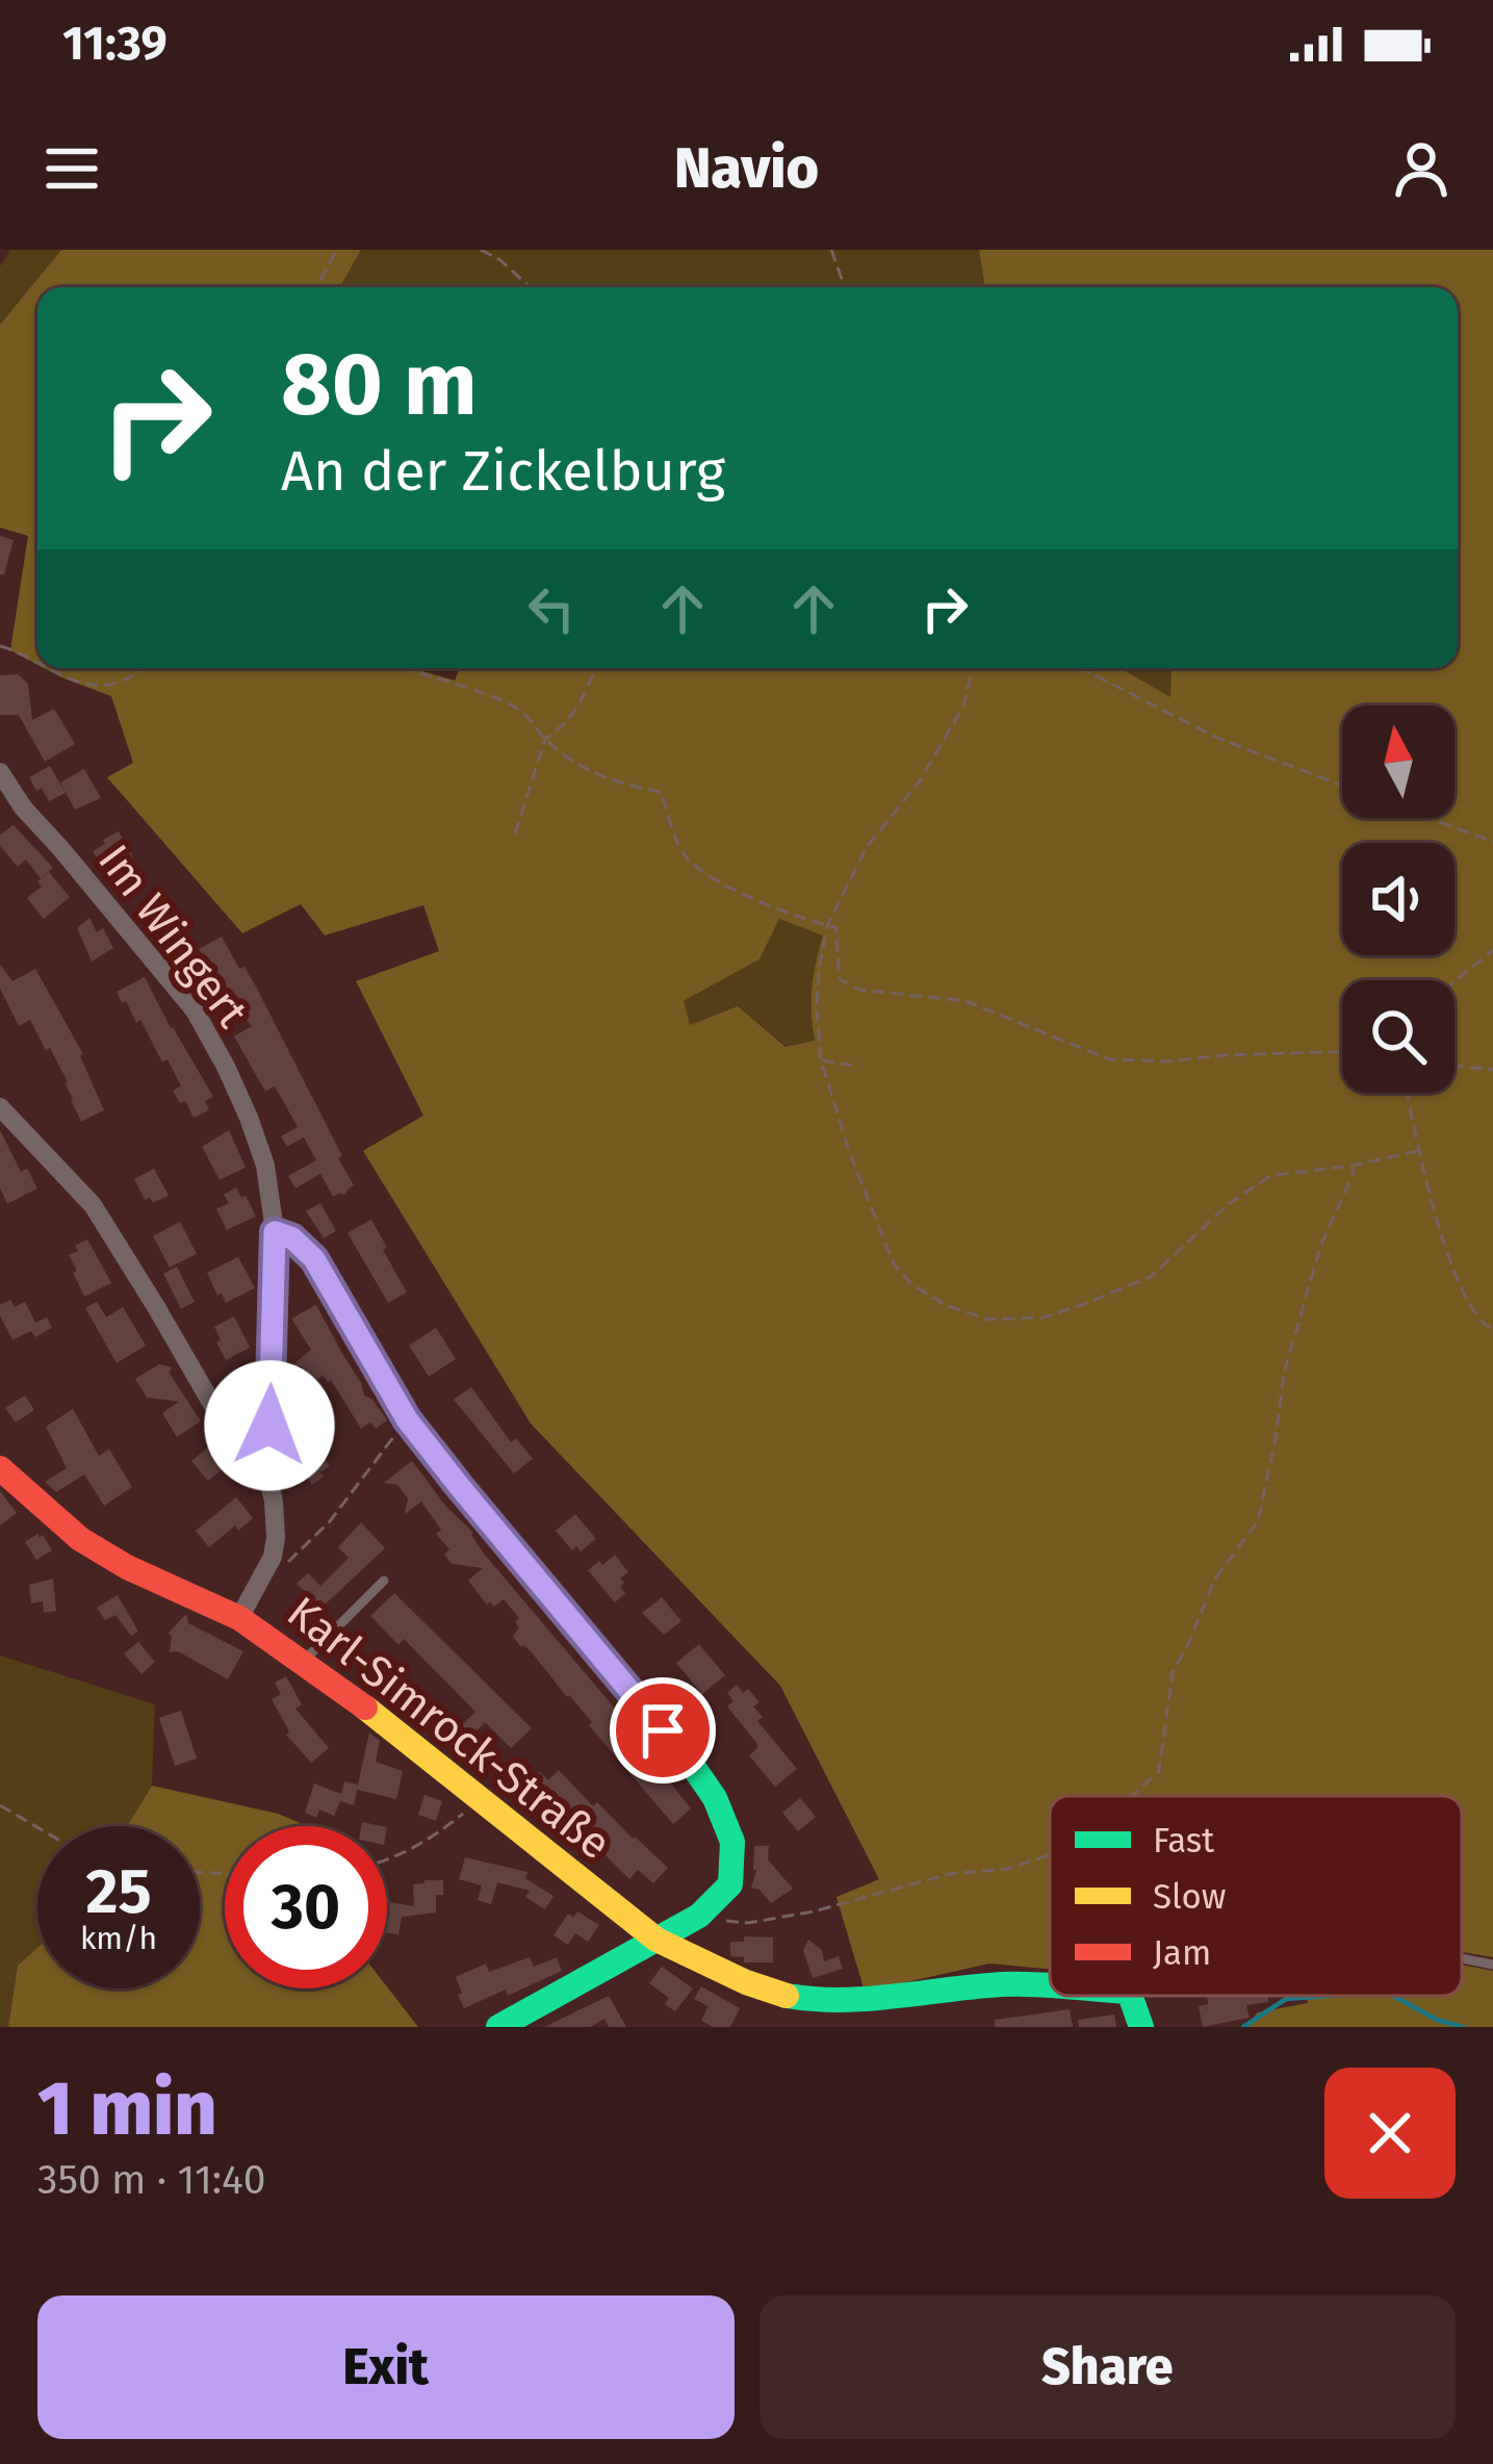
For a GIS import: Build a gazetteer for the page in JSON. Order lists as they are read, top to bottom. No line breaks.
{"streets":{"street":["Im Wingert","Karl-Simrock-Straße"]},"legend":["Fast","Slow","Jam"],"north":"top","page":{"status":"11:39","header":"Navio","turn":["80 m","An der Zickelburg"],"speed":"25 km/h","limit":"30","heading":["1 min","350 m · 11:40"],"buttons":["Exit","Share"]}}
